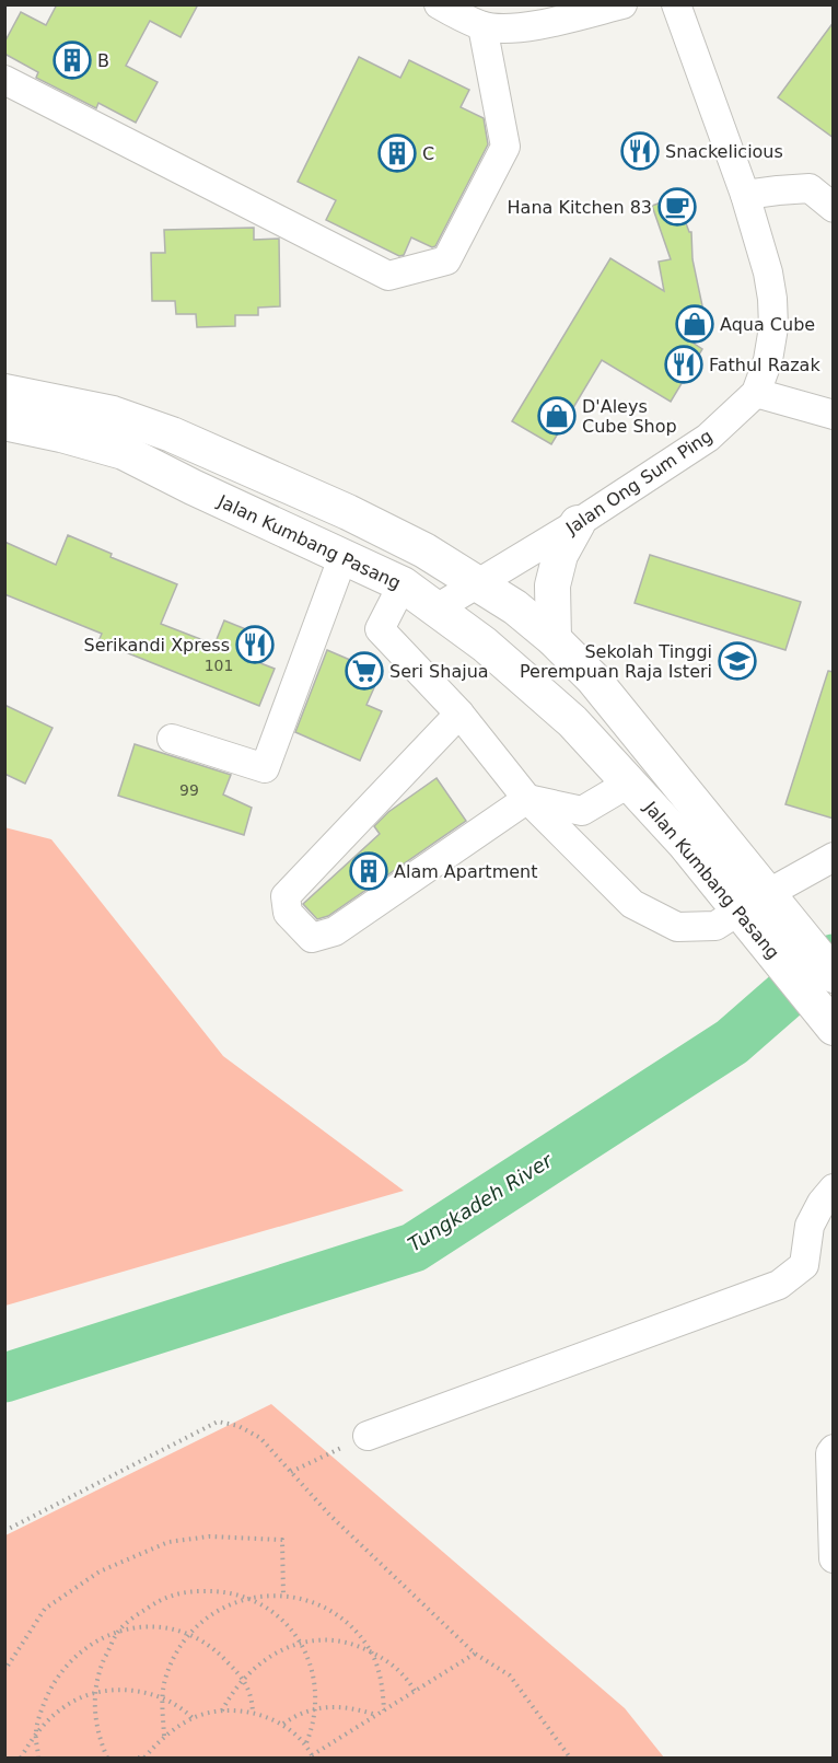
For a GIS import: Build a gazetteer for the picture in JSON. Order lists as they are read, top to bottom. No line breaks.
{"streets":{"main road":["Jalan Kumbang Pasang"],"street":["Jalan Ong Sum Ping"]},"crossings":[["Jalan Ong Sum Ping","Jalan Kumbang Pasang"]],"water":["Tungkadeh River"],"places":{"building":["B","C","Alam Apartment"],"restaurant":["Snackelicious","Fathul Razak","Serikandi Xpress"],"cafe":["Hana Kitchen 83"],"shop":["Aqua Cube","D'Aleys Cube Shop"],"school or university":["Sekolah Tinggi Perempuan Raja Isteri"],"supermarket":["Seri Shajua"]},"house_numbers":["101","99"]}
